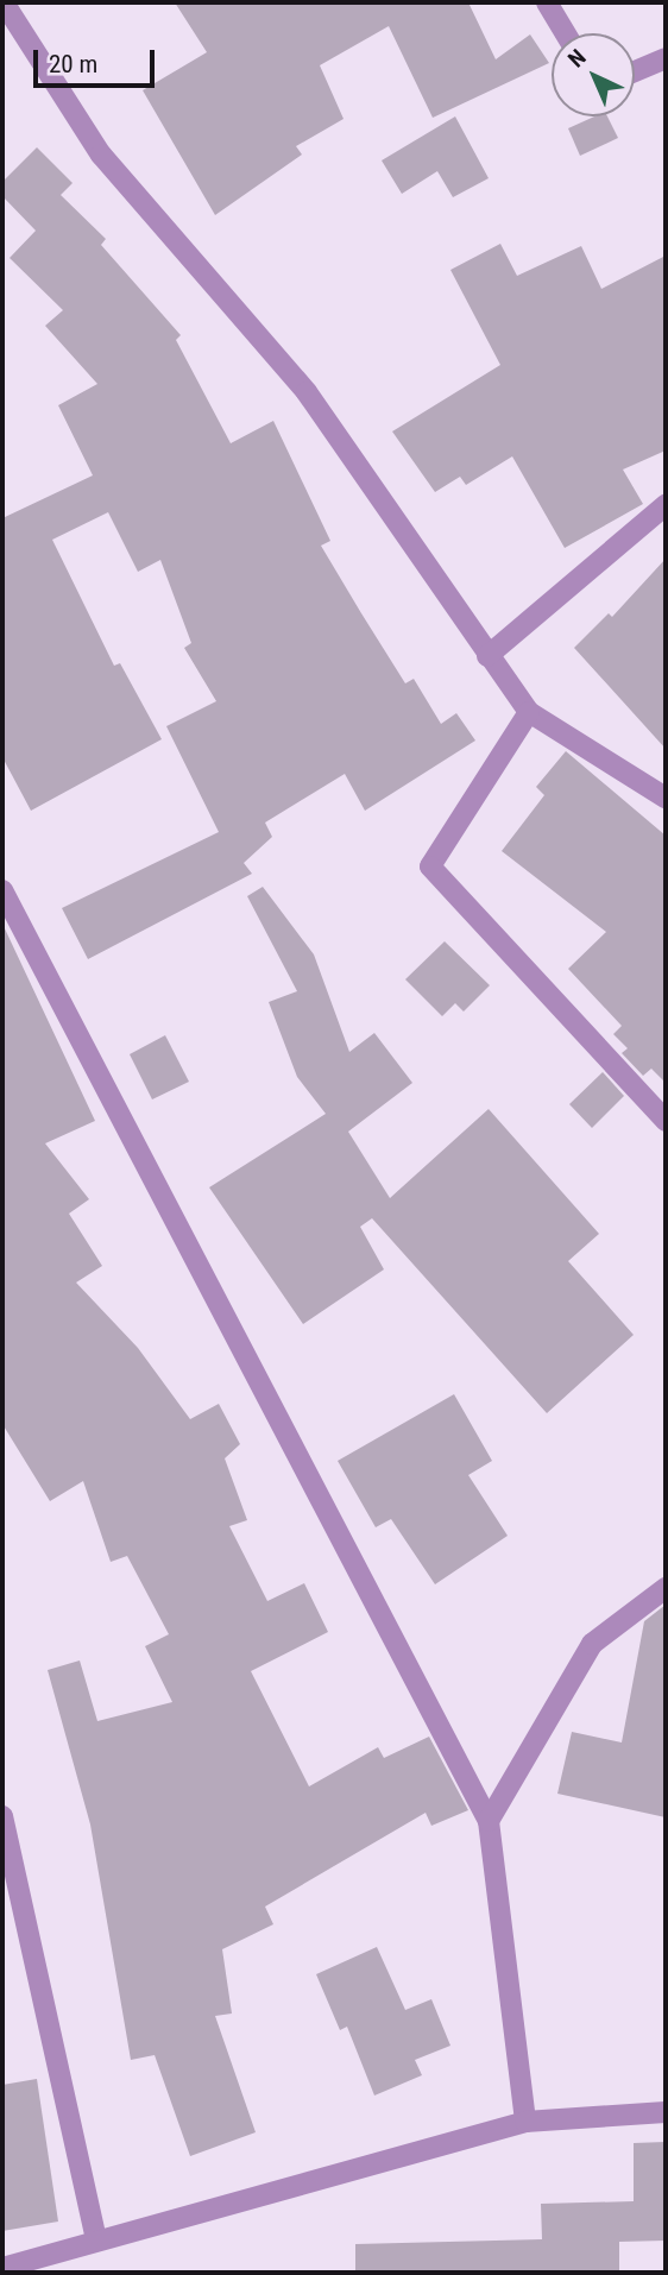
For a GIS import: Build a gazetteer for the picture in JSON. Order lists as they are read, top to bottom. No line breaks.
{"scale_bar":"20 m","north":"top left"}
